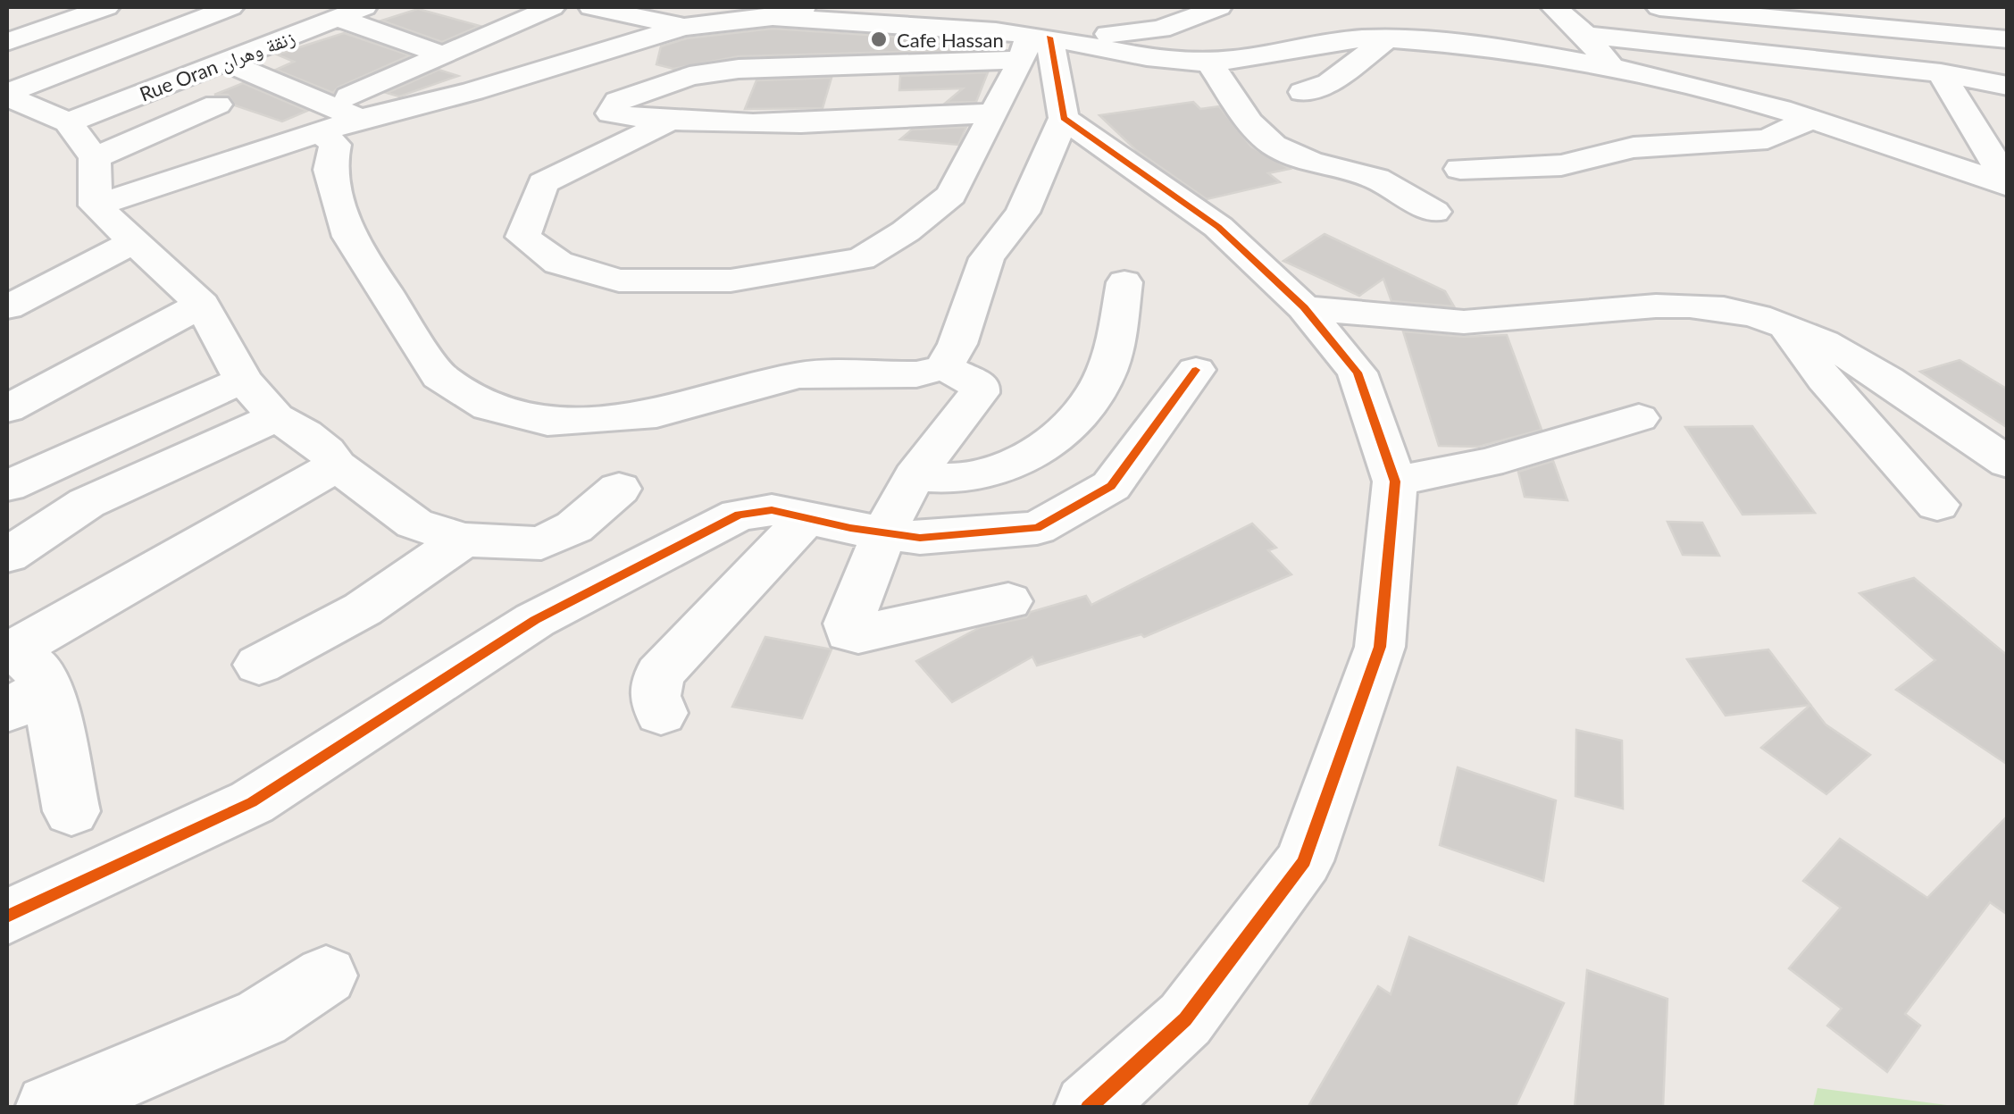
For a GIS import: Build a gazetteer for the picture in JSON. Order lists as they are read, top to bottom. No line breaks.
{"streets":{"street":["Rue Oran زنقة وهران"]},"places":["Cafe Hassan"]}
